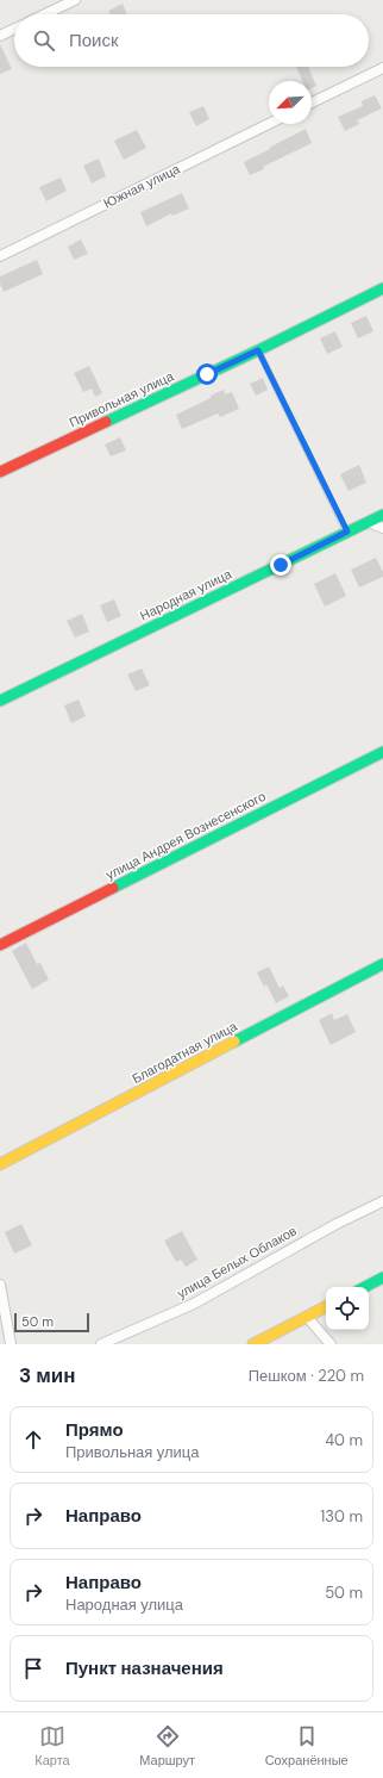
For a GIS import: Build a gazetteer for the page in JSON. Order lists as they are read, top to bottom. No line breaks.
{"streets":{"street":["Южная улица","Привольная улица","Народная улица","улица Андрея Вознесенского","Благодатная улица","улица Белых Облаков"]},"scale_bar":"50 m","north":"bottom left","page":{"search":"Поиск","scale":"50 m","heading":["3 мин","Пешком · 220 m"],"list":[["Прямо","Привольная улица","40 m"],["Направо","130 m"],["Направо","Народная улица","50 m"],"Пункт назначения"],"nav":["Карта","Маршрут","Сохранённые"]}}
